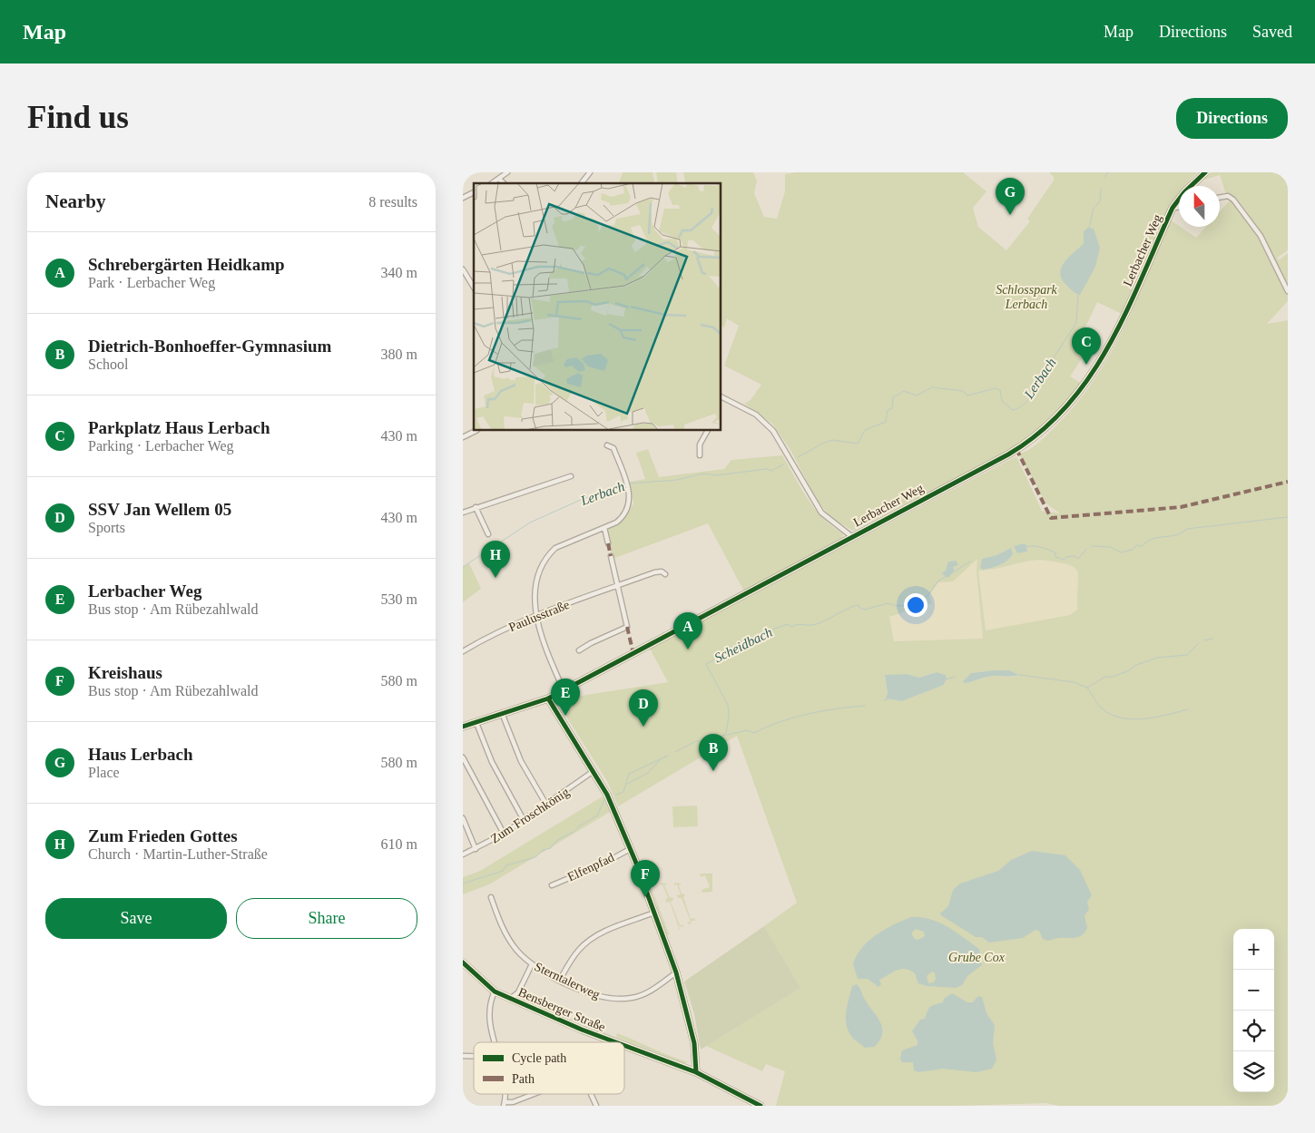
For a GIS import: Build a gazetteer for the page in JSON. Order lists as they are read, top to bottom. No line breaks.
{"streets":{"street":["Lerbacher Weg","Paulusstraße","Zum Froschkönig","Elfenpfad","Sterntalerweg","Bensberger Straße"]},"water":["Lerbach","Scheidbach"],"parks":["Schlosspark Lerbach","Grube Cox"],"legend":["Cycle path","Path"],"north":"top","page":{"header":"Map","nav":["Map","Directions","Saved"],"buttons":["Directions",["Save","Share"]],"title":"Find us","heading":["Nearby","8 results"],"pins":["G","C","H","A","E","D","B","F"],"list":[{"mark":"A","name":"Schrebergärten Heidkamp","note":"Park · Lerbacher Weg","value":"340 m"},{"mark":"B","name":"Dietrich-Bonhoeffer-Gymnasium","note":"School","value":"380 m"},{"mark":"C","name":"Parkplatz Haus Lerbach","note":"Parking · Lerbacher Weg","value":"430 m"},{"mark":"D","name":"SSV Jan Wellem 05","note":"Sports","value":"430 m"},{"mark":"E","name":"Lerbacher Weg","note":"Bus stop · Am Rübezahlwald","value":"530 m"},{"mark":"F","name":"Kreishaus","note":"Bus stop · Am Rübezahlwald","value":"580 m"},{"mark":"G","name":"Haus Lerbach","note":"Place","value":"580 m"},{"mark":"H","name":"Zum Frieden Gottes","note":"Church · Martin-Luther-Straße","value":"610 m"}],"map_buttons":["+","−"]}}
